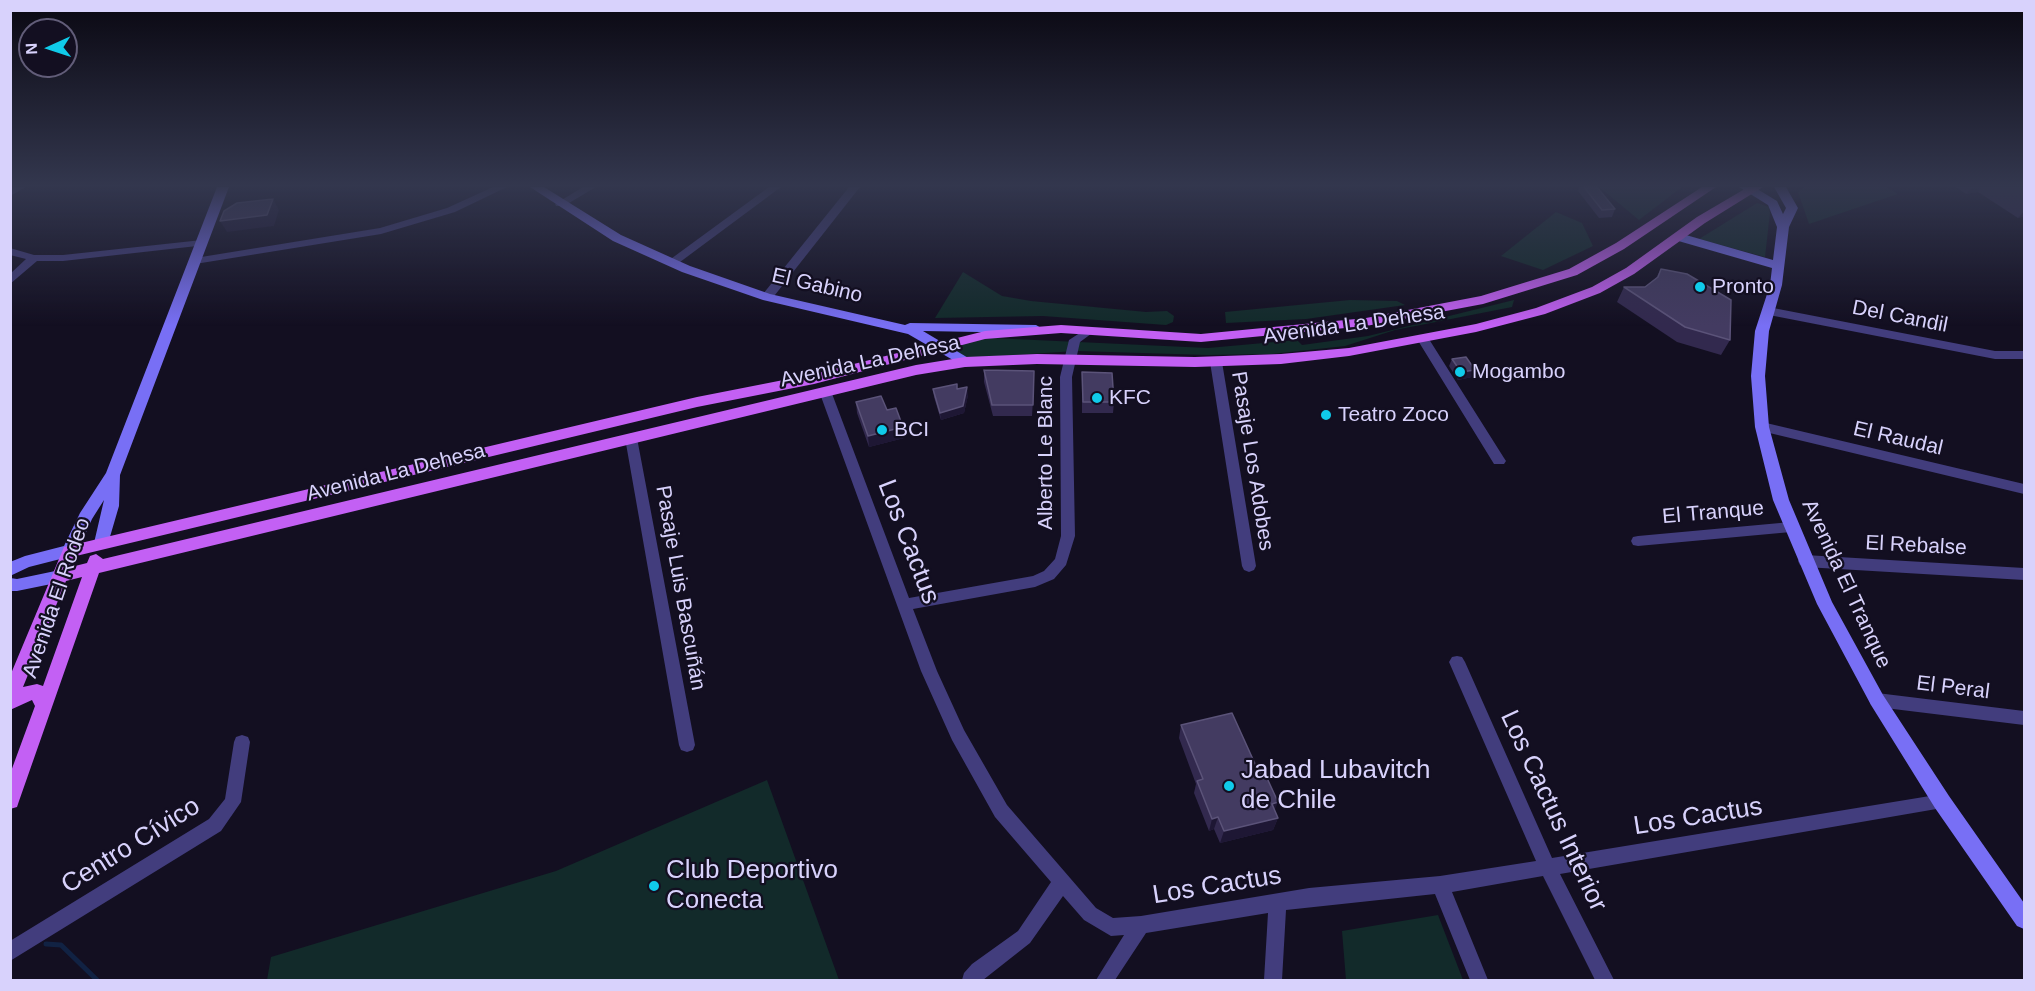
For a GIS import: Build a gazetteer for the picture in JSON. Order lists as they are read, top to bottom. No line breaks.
{"streets":{"main road":["El Gabino","Avenida La Dehesa","Avenida El Tranque","Avenida El Rodeo"],"street":["Del Candil","El Raudal","Alberto Le Blanc","Pasaje Los Adobes","El Tranque","Los Cactus","El Rebalse","Pasaje Luis Bascuñán","El Peral","Los Cactus Interior","Centro Cívico"]},"crossings":[["El Gabino","Avenida La Dehesa"],["Del Candil","Avenida El Tranque"],["Avenida La Dehesa","Alberto Le Blanc"],["Avenida La Dehesa","Pasaje Los Adobes"],["Avenida La Dehesa","Los Cactus"],["Avenida La Dehesa","Pasaje Luis Bascuñán"],["Avenida La Dehesa","Avenida El Rodeo"],["El Raudal","Avenida El Tranque"],["Alberto Le Blanc","Los Cactus"],["El Tranque","Avenida El Tranque"],["Los Cactus","Avenida El Tranque"],["Los Cactus","Los Cactus Interior"],["El Rebalse","Avenida El Tranque"],["Avenida El Tranque","El Peral"]],"places":["Pronto","Mogambo","KFC","Teatro Zoco","BCI","Jabad Lubavitch de Chile","Club Deportivo Conecta"],"north":"left"}
